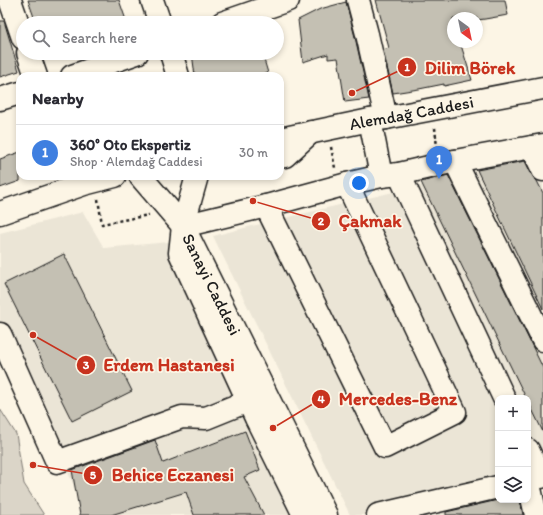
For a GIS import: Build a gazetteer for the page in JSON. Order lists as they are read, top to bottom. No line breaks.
{"streets":{"street":["Alemdağ Caddesi","Sanayi Caddesi"]},"places":["Dilim Börek","Çakmak","Erdem Hastanesi","Mercedes-Benz","Behice Eczanesi"],"north":"bottom right","page":{"search":"Search here","heading":"Nearby","list":[{"mark":"1","name":"360° Oto Ekspertiz","note":"Shop · Alemdağ Caddesi","value":"30 m"}],"pins":"1","map_buttons":["+","−"]}}
